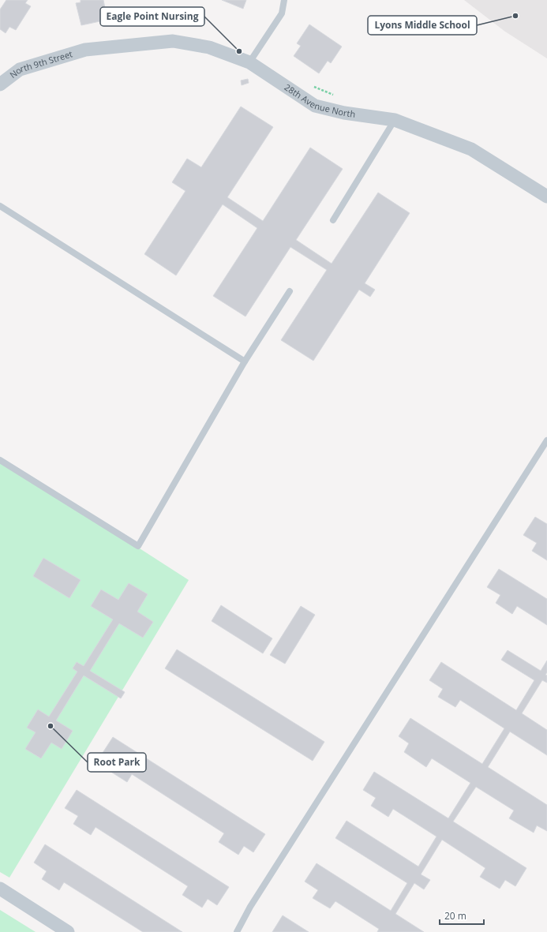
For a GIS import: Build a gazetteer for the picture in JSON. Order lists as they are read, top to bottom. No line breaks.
{"streets":{"street":["North 9th Street","28th Avenue North"]},"crossings":[["North 9th Street","28th Avenue North"]],"places":["Lyons Middle School","Eagle Point Nursing","Root Park"],"scale_bar":"20 m"}
